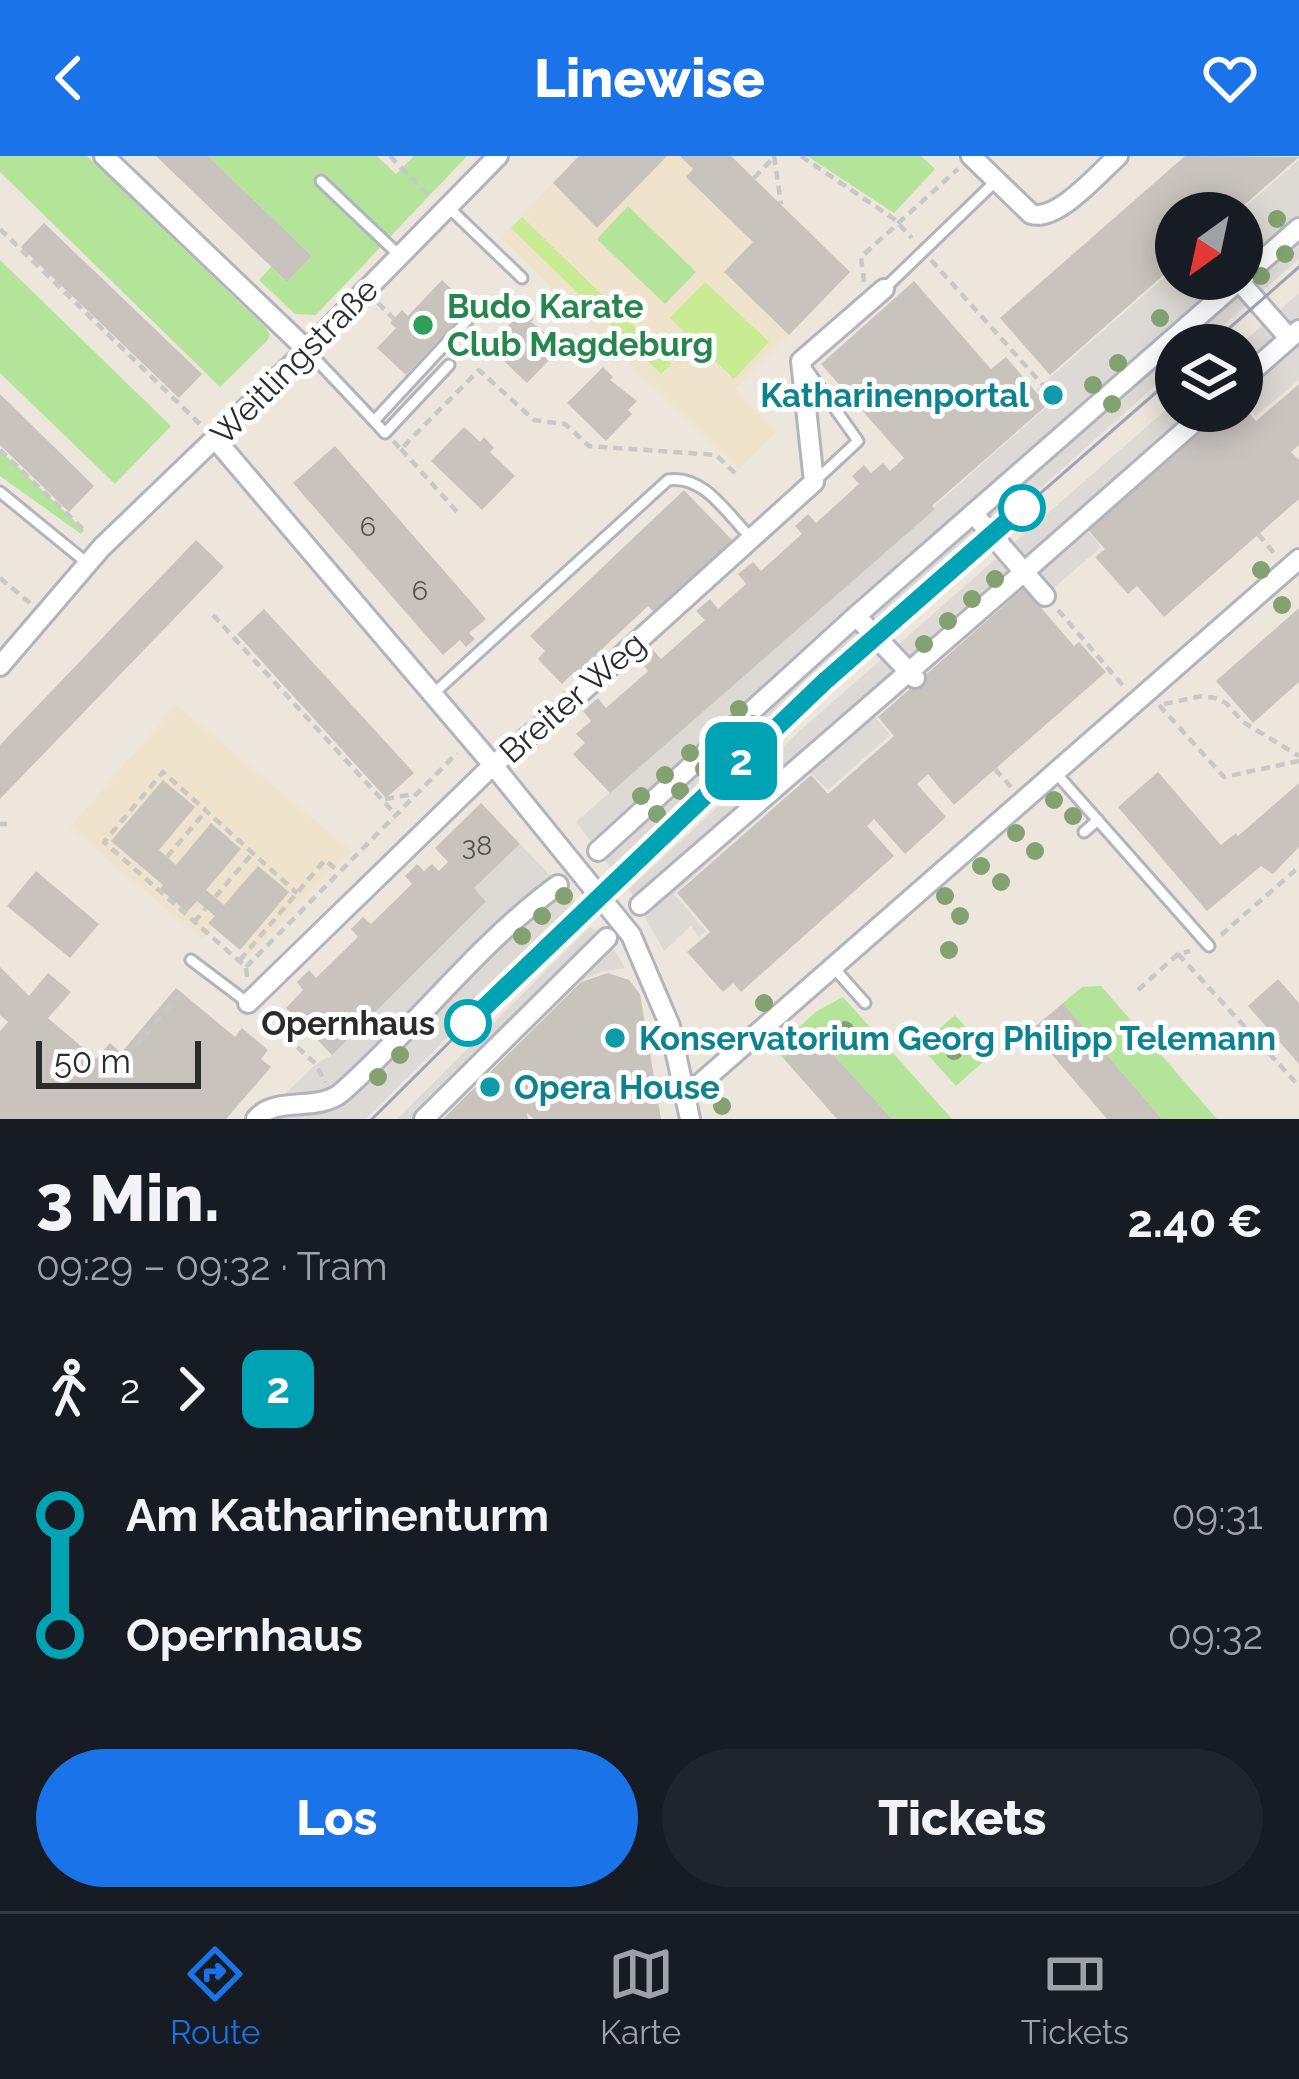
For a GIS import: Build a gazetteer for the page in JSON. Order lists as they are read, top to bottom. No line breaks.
{"streets":{"street":["Weitlingstraße","Breiter Weg"]},"places":["Budo Karate Club Magdeburg","Katharinenportal","Opernhaus","Konservatorium Georg Philipp Telemann","Opera House"],"lines":["tram line 2"],"house_numbers":["6","6","38"],"scale_bar":"50 m","north":"bottom left","page":{"header":"Linewise","on_map":"2","scale":"50 m","heading":["3 Min.","09:29 – 09:32 · Tram","2.40 €"],"legs":["2","2"],"list":[{"name":"Am Katharinenturm","value":"09:31"},{"name":"Opernhaus","value":"09:32"}],"buttons":["Los","Tickets"],"tabs":["Route","Karte","Tickets"]}}
